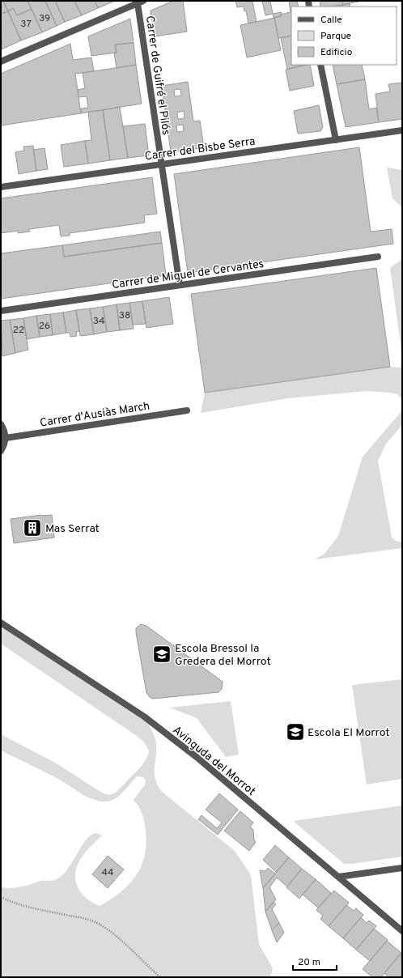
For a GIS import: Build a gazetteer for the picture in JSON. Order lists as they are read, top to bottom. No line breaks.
{"streets":{"street":["Carrer de Guifré el Pilós","Carrer del Bisbe Serra","Carrer de Miguel de Cervantes","Carrer d'Ausiàs March","Avinguda del Morrot"]},"crossings":[["Carrer de Guifré el Pilós","Carrer del Bisbe Serra"],["Carrer de Guifré el Pilós","Carrer de Miguel de Cervantes"]],"places":{"building":["Mas Serrat"],"school or university":["Escola Bressol la Gredera del Morrot","Escola El Morrot"]},"house_numbers":["39","37","38","34","26","22","44"],"legend":["Calle","Parque","Edificio"],"scale_bar":"20 m"}
